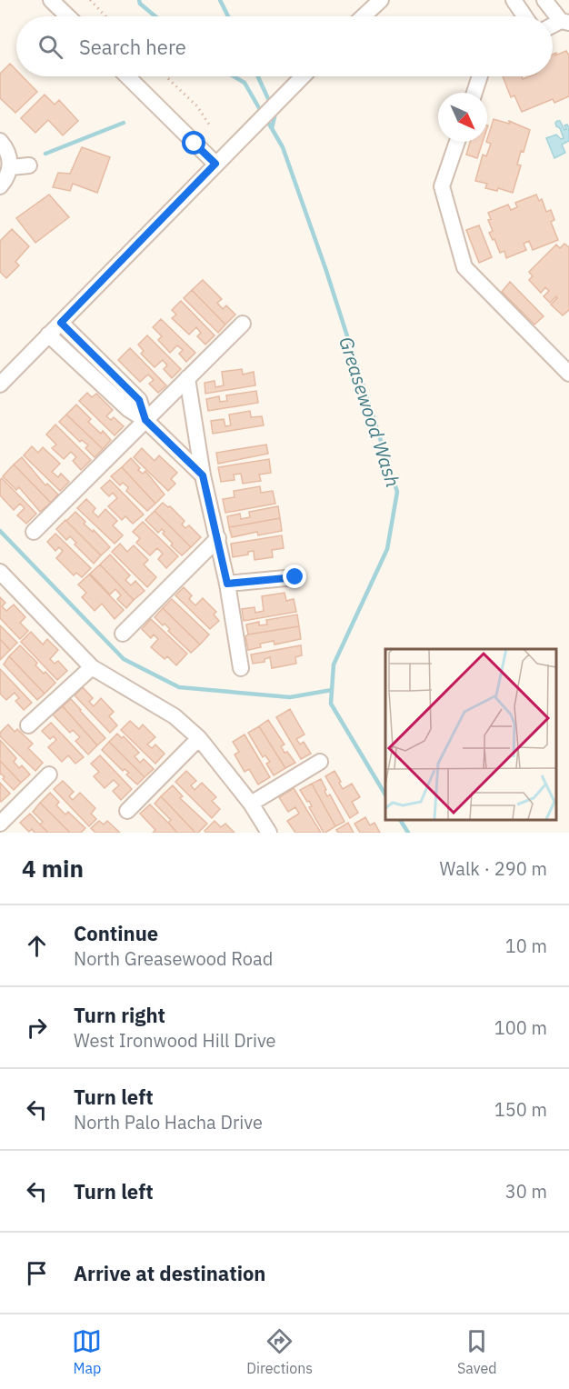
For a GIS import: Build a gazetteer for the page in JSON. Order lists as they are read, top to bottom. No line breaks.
{"water":["Greasewood Wash"],"north":"bottom right","page":{"search":"Search here","heading":["4 min","Walk · 290 m"],"list":[["Continue","North Greasewood Road","10 m"],["Turn right","West Ironwood Hill Drive","100 m"],["Turn left","North Palo Hacha Drive","150 m"],["Turn left","30 m"],"Arrive at destination"],"nav":["Map","Directions","Saved"]}}
